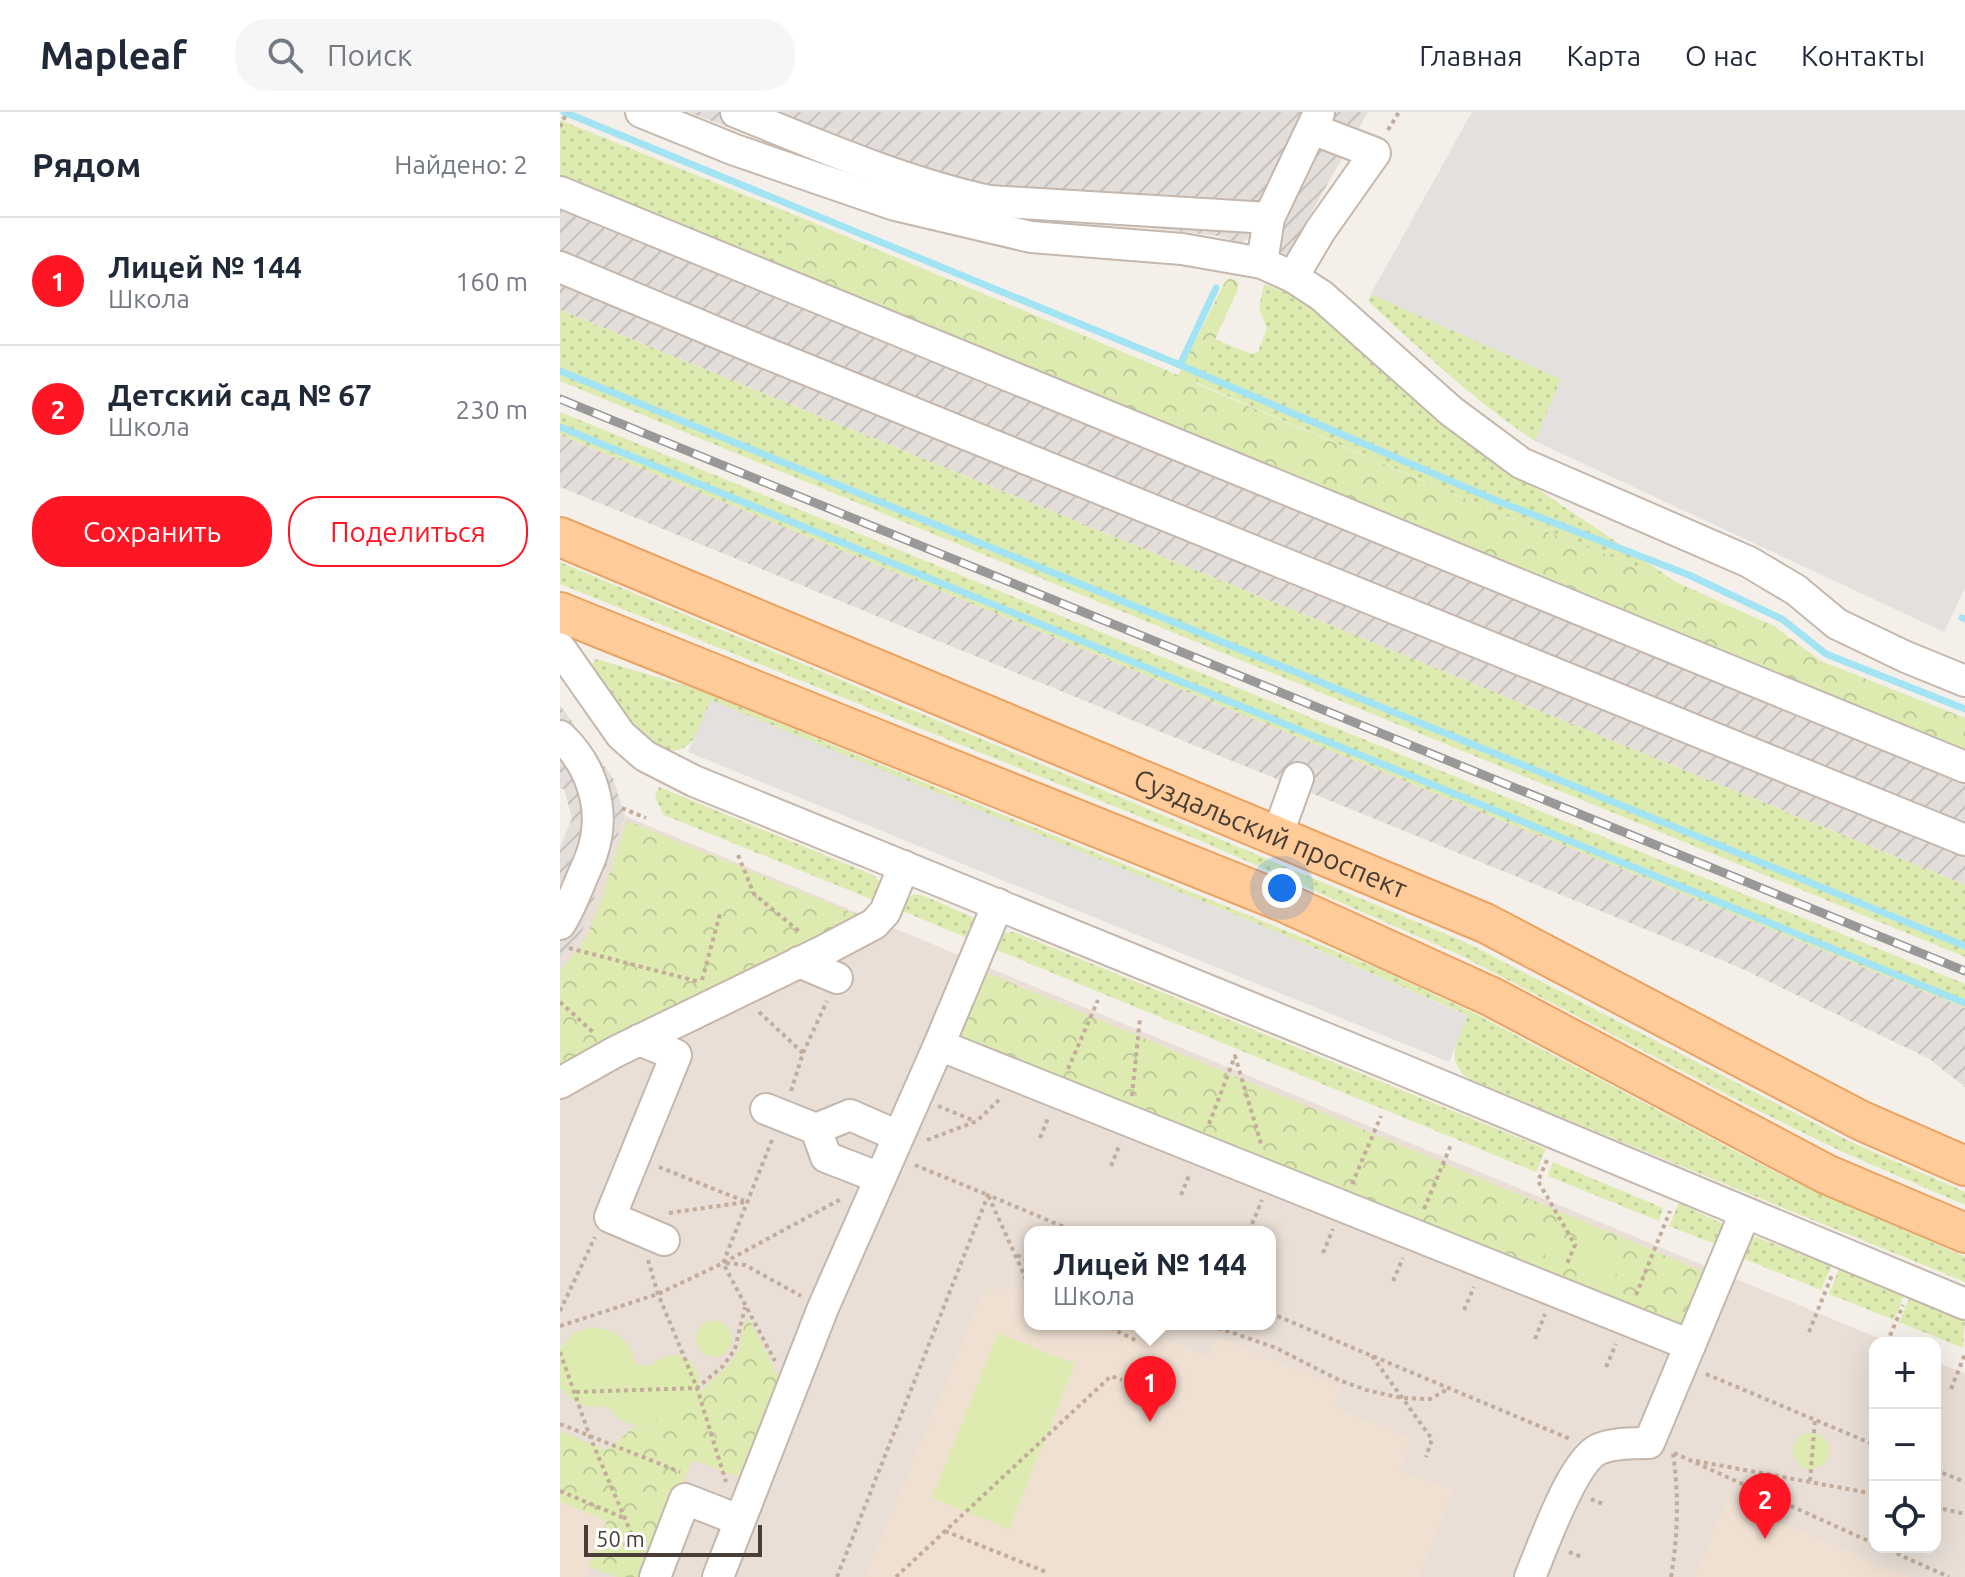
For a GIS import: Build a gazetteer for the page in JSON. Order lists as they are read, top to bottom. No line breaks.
{"streets":{"main road":["Суздальский проспект"]},"scale_bar":"50 m","page":{"header":"Mapleaf","search":"Поиск","nav":["Главная","Карта","О нас","Контакты"],"heading":["Рядом","Найдено: 2"],"list":[{"mark":"1","name":"Лицей № 144","note":"Школа","value":"160 m"},{"mark":"2","name":"Детский сад № 67","note":"Школа","value":"230 m"}],"buttons":["Сохранить","Поделиться"],"popup":["Лицей № 144","Школа"],"map_buttons":["+","−"],"pins":["1","2"],"scale":"50 m"}}
